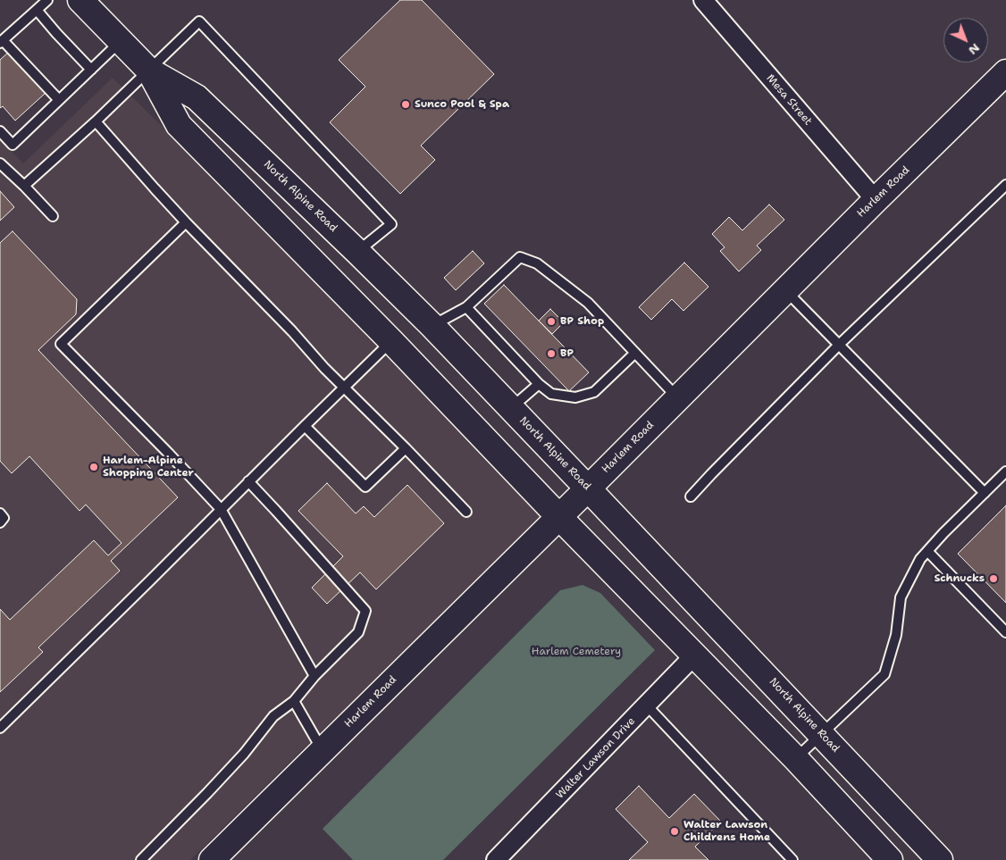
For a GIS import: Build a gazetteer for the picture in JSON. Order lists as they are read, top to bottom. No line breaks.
{"streets":{"main road":["Harlem Road","North Alpine Road"],"street":["Mesa Street","Walter Lawson Drive"]},"crossings":[["Mesa Street","Harlem Road"],["Harlem Road","North Alpine Road"],["North Alpine Road","Walter Lawson Drive"]],"parks":["Harlem Cemetery"],"places":["Sunco Pool & Spa","BP Shop","BP","Harlem-Alpine Shopping Center","Schnucks","Walter Lawson Childrens Home"],"north":"bottom right"}
